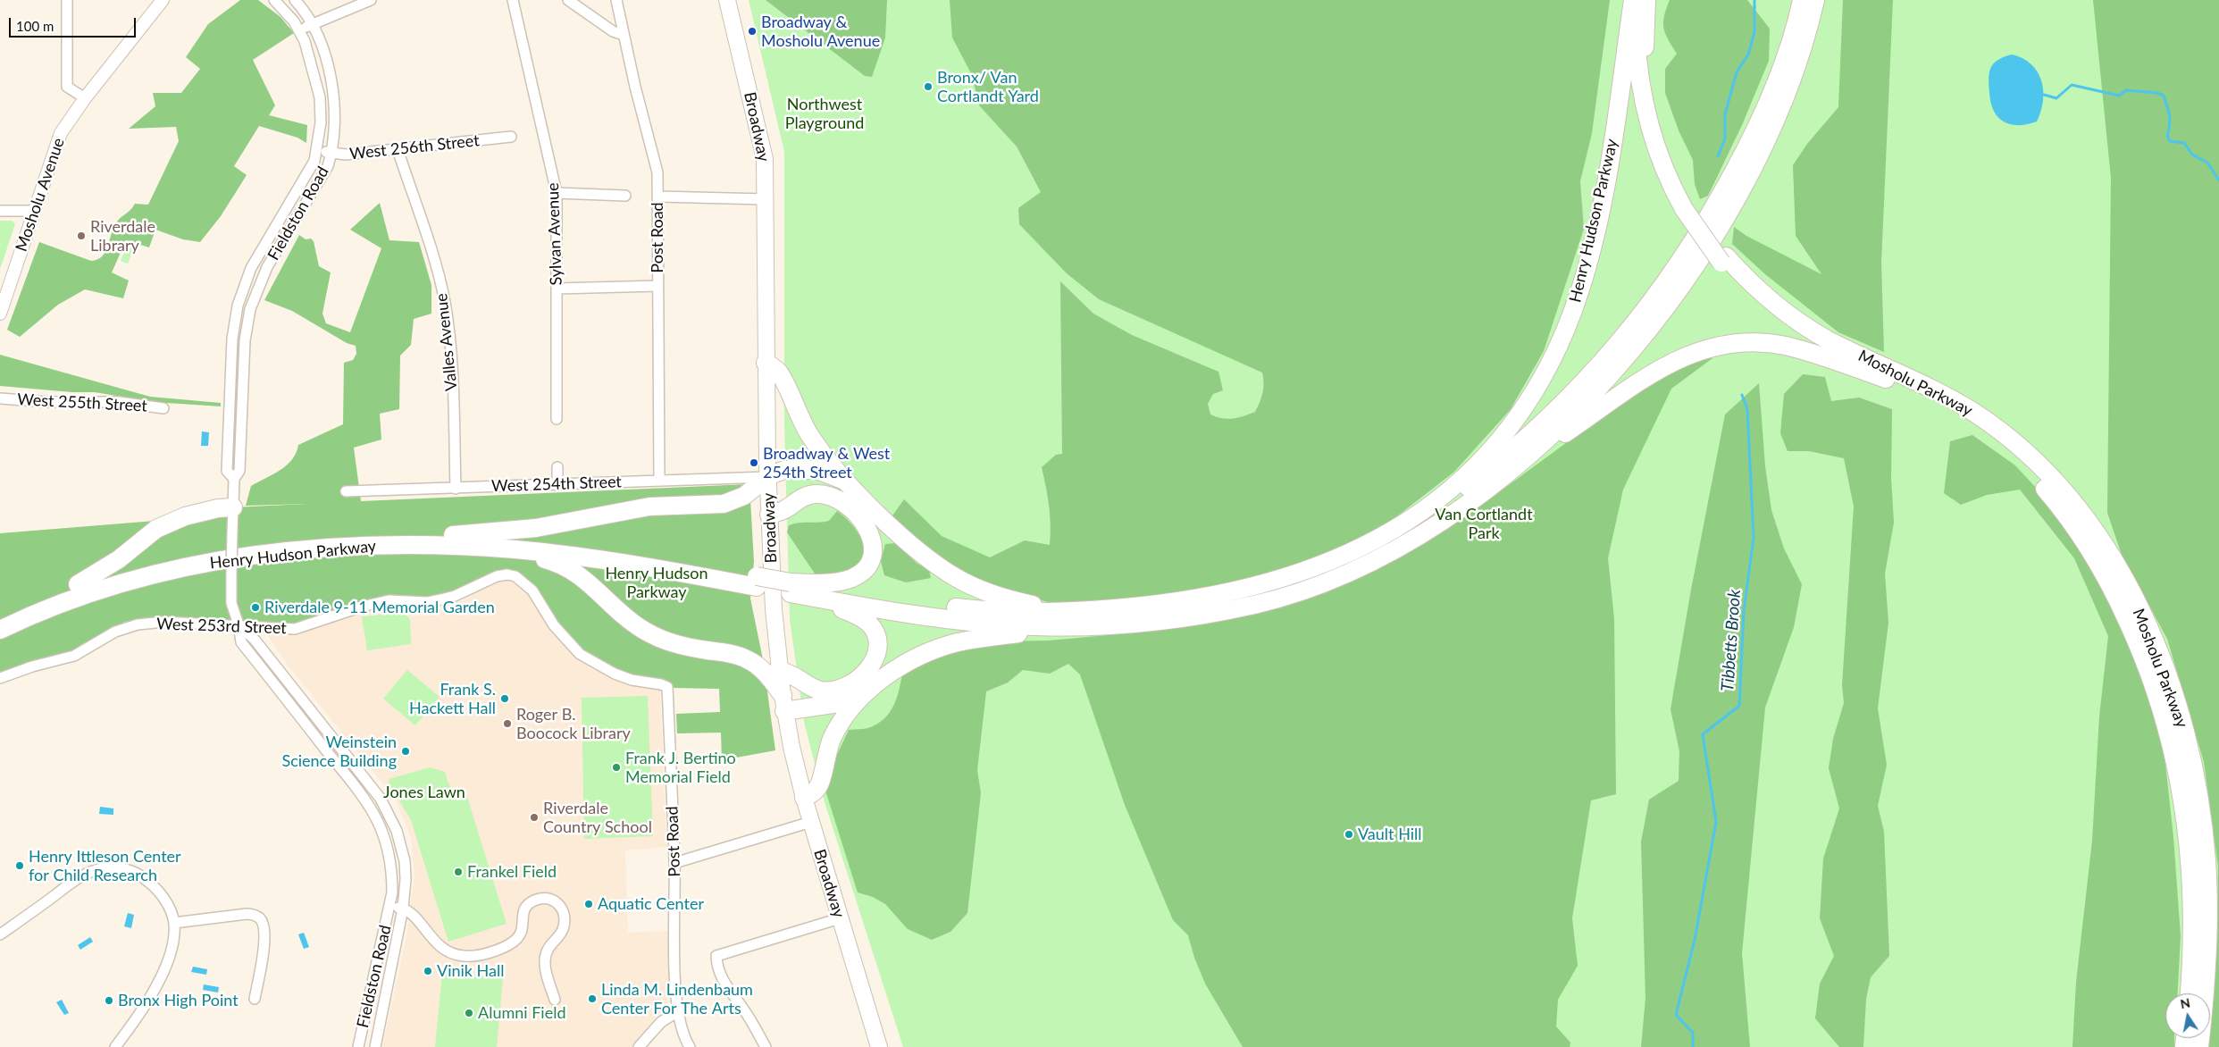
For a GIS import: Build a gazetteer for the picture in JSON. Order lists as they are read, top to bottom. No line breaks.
{"streets":{"highway":["Henry Hudson Parkway","Mosholu Parkway"],"main road":["Broadway"],"street":["West 256th Street","Mosholu Avenue","Fieldston Road","Sylvan Avenue","Post Road","Valles Avenue","West 255th Street","West 254th Street","West 253rd Street"]},"crossings":[["Broadway","West 254th Street"],["West 256th Street","Fieldston Road"],["West 256th Street","Valles Avenue"],["Fieldston Road","West 253rd Street"],["Henry Hudson Parkway","Mosholu Parkway"],["Post Road","West 254th Street"],["Post Road","West 253rd Street"],["Valles Avenue","West 254th Street"]],"water":["Tibbetts Brook"],"parks":["Northwest Playground","Van Cortlandt Park","Henry Hudson Parkway","Jones Lawn"],"places":["Broadway & Mosholu Avenue","Bronx/ Van Cortlandt Yard","Riverdale Library","Broadway & West 254th Street","Riverdale 9-11 Memorial Garden","Frank S. Hackett Hall","Roger B. Boocock Library","Weinstein Science Building","Frank J. Bertino Memorial Field","Riverdale Country School","Vault Hill","Henry Ittleson Center for Child Research","Frankel Field","Aquatic Center","Vinik Hall","Linda M. Lindenbaum Center For The Arts","Bronx High Point","Alumni Field"],"scale_bar":"100 m","north":"top"}
